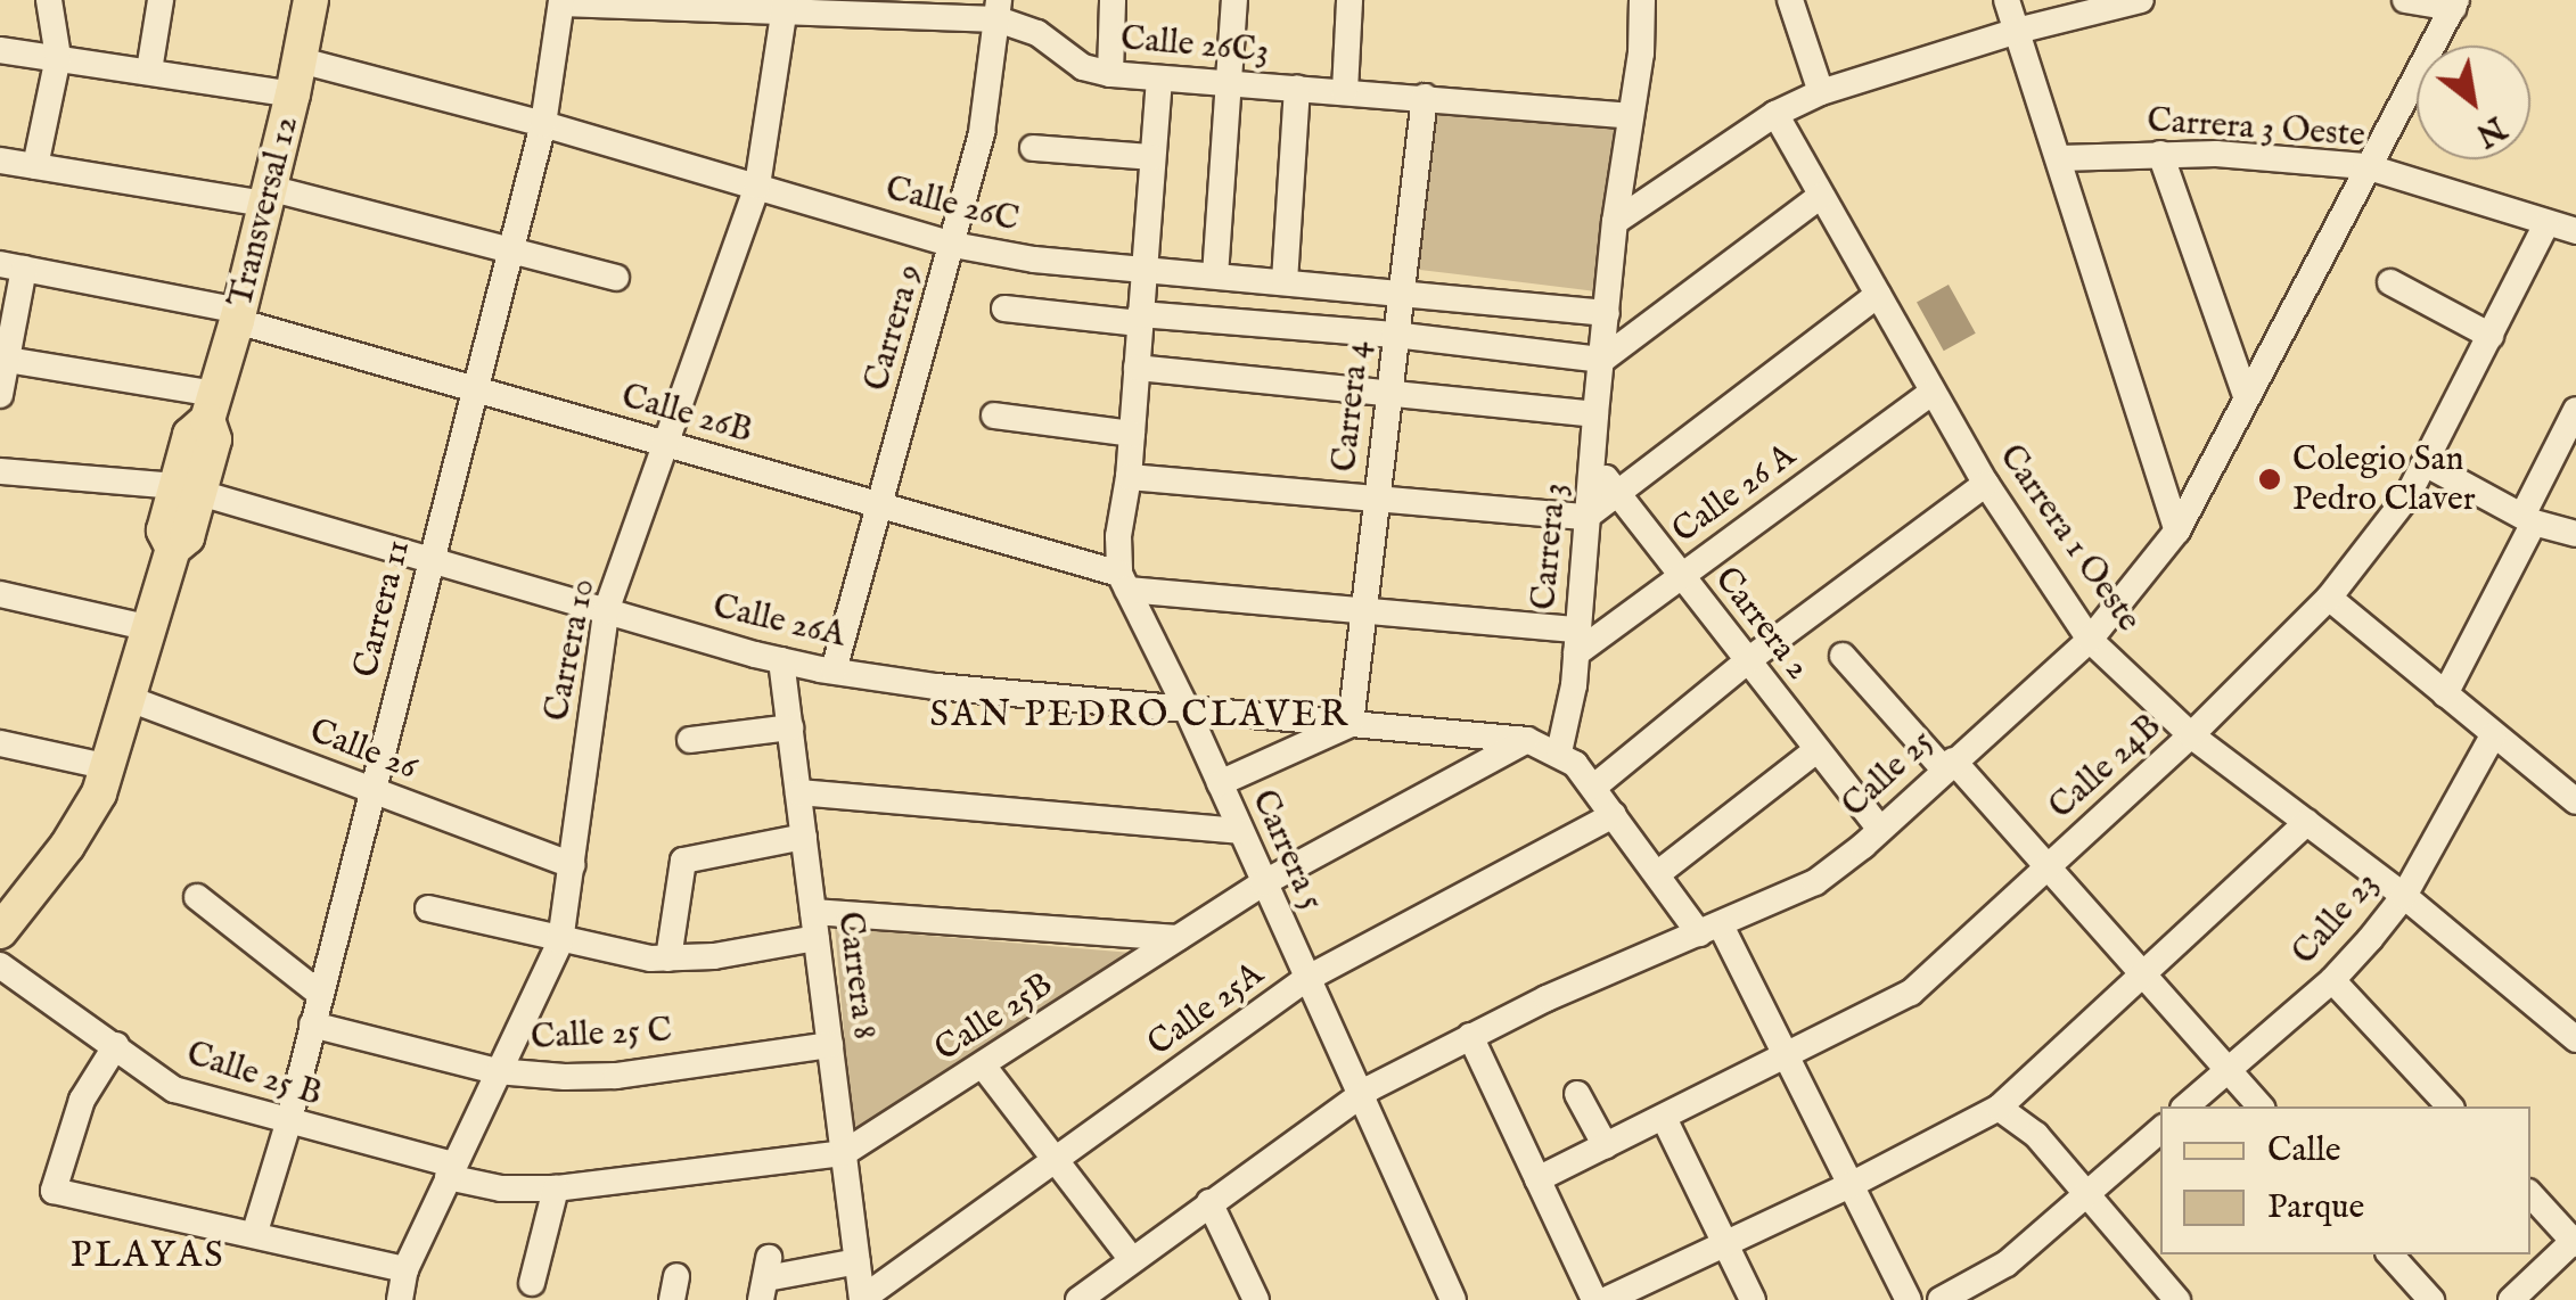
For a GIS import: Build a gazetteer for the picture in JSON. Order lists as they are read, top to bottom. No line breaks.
{"streets":{"main road":["Transversal 12"],"street":["Calle 26C3","Carrera 3 Oeste","Calle 26C","Carrera 9","Carrera 4","Calle 26B","Calle 26 A","Carrera 1 Oeste","Carrera 3","Carrera 11","Calle 26A","Carrera 2","Carrera 10","Calle 26","Calle 24B","Calle 25","Carrera 5","Calle 23","Carrera 8","Calle 25A","Calle 25B","Calle 25 C","Calle 25 B"]},"crossings":[["Calle 26C3","Carrera 9"],["Calle 26C3","Carrera 4"],["Calle 26C3","Carrera 3"],["Calle 26C3","Carrera 11"],["Calle 26C3","Carrera 10"],["Calle 26C3","Carrera 5"],["Carrera 3 Oeste","Calle 24B"],["Carrera 3 Oeste","Calle 25"],["Calle 26C","Transversal 12"],["Calle 26C","Carrera 9"],["Calle 26C","Carrera 4"],["Calle 26C","Carrera 3"],["Calle 26C","Carrera 11"],["Calle 26C","Carrera 10"],["Calle 26C","Carrera 5"],["Transversal 12","Calle 26B"],["Transversal 12","Calle 26A"],["Transversal 12","Calle 26"],["Carrera 9","Calle 26B"],["Carrera 9","Calle 26A"],["Carrera 4","Calle 26B"],["Carrera 4","Calle 26A"],["Calle 26B","Calle 26 A"],["Calle 26B","Carrera 3"],["Calle 26B","Carrera 11"],["Calle 26B","Carrera 10"],["Calle 26B","Carrera 5"],["Calle 26 A","Carrera 1 Oeste"],["Calle 26 A","Carrera 3"],["Calle 26 A","Carrera 2"],["Carrera 1 Oeste","Calle 24B"],["Carrera 1 Oeste","Calle 25"],["Carrera 1 Oeste","Calle 23"],["Carrera 3","Calle 26A"],["Carrera 3","Carrera 2"],["Carrera 11","Calle 26A"],["Carrera 11","Calle 26"],["Carrera 11","Calle 25 C"],["Carrera 11","Calle 25 B"],["Calle 26A","Carrera 10"],["Calle 26A","Carrera 5"],["Calle 26A","Carrera 8"],["Calle 26A","Calle 25B"],["Carrera 2","Calle 25"],["Carrera 10","Calle 26"],["Carrera 10","Calle 25B"],["Carrera 10","Calle 25 C"],["Carrera 10","Calle 25 B"],["Calle 25","Carrera 5"],["Carrera 5","Calle 25A"],["Carrera 5","Calle 25B"],["Carrera 8","Calle 25A"],["Carrera 8","Calle 25B"],["Carrera 8","Calle 25 C"],["Calle 25B","Calle 25 B"]],"districts":["SAN PEDRO CLAVER","PLAYAS"],"places":["Colegio San Pedro Claver"],"legend":["Calle","Parque"],"north":"bottom right"}
